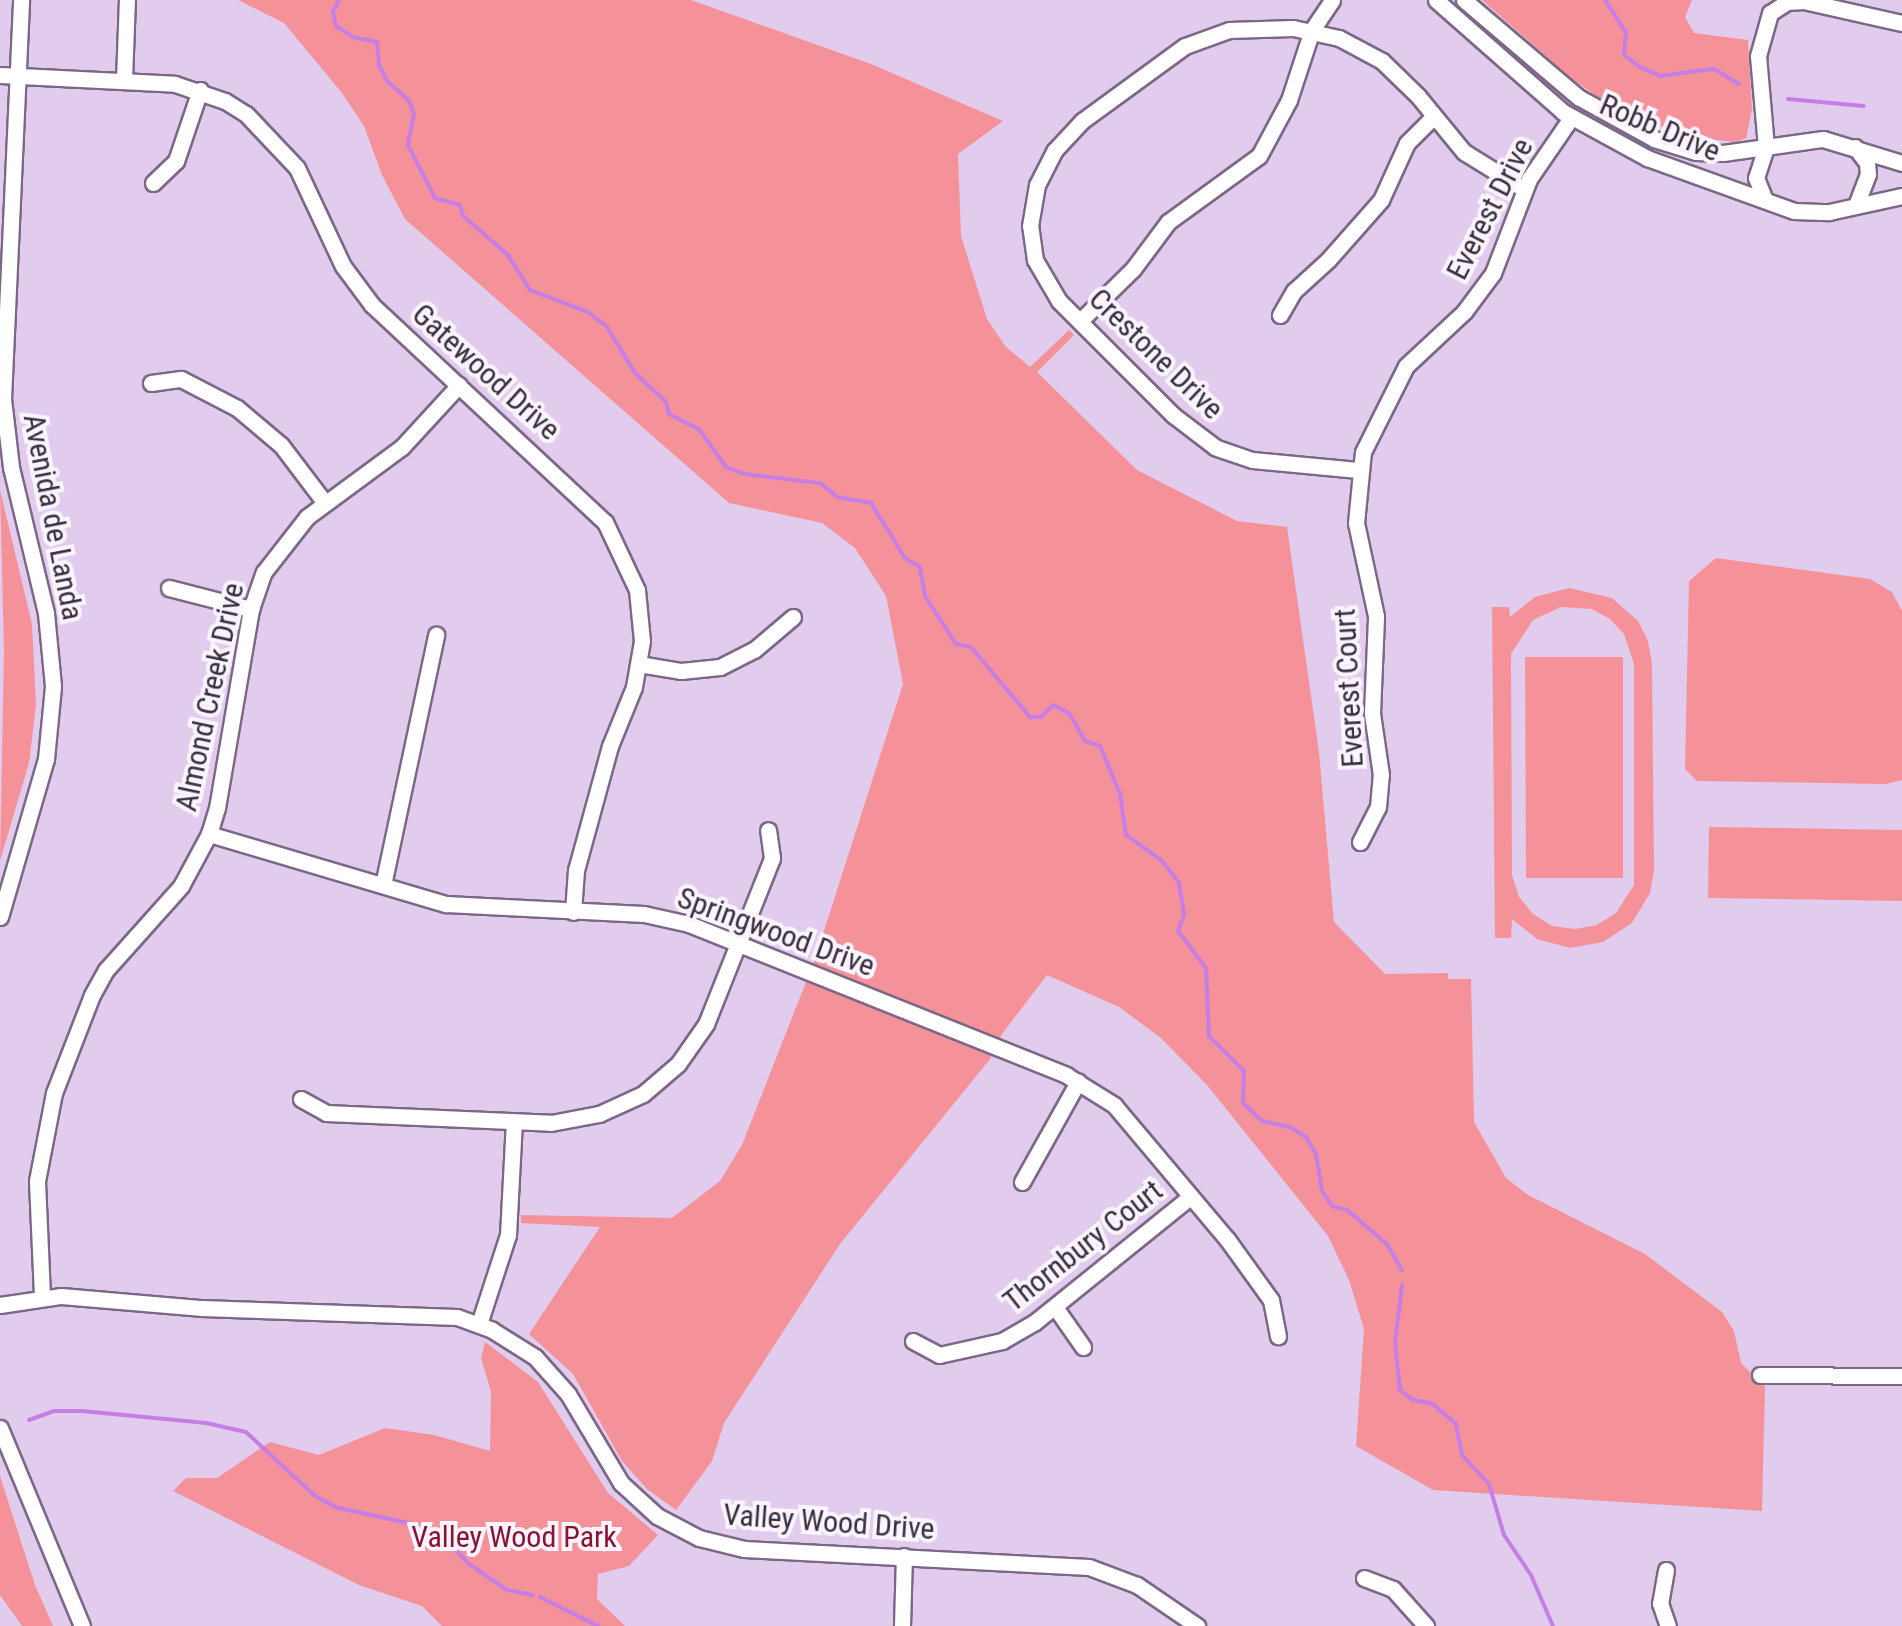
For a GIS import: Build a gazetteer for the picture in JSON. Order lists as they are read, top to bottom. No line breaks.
{"streets":{"street":["Robb Drive","Everest Drive","Crestone Drive","Gatewood Drive","Avenida de Landa","Everest Court","Almond Creek Drive","Springwood Drive","Thornbury Court","Valley Wood Drive"]},"crossings":[["Robb Drive","Everest Drive"],["Everest Drive","Crestone Drive"],["Everest Drive","Everest Court"],["Crestone Drive","Everest Court"],["Gatewood Drive","Avenida de Landa"],["Gatewood Drive","Almond Creek Drive"],["Gatewood Drive","Springwood Drive"],["Almond Creek Drive","Springwood Drive"],["Almond Creek Drive","Valley Wood Drive"],["Springwood Drive","Thornbury Court"]],"parks":["Valley Wood Park"]}
